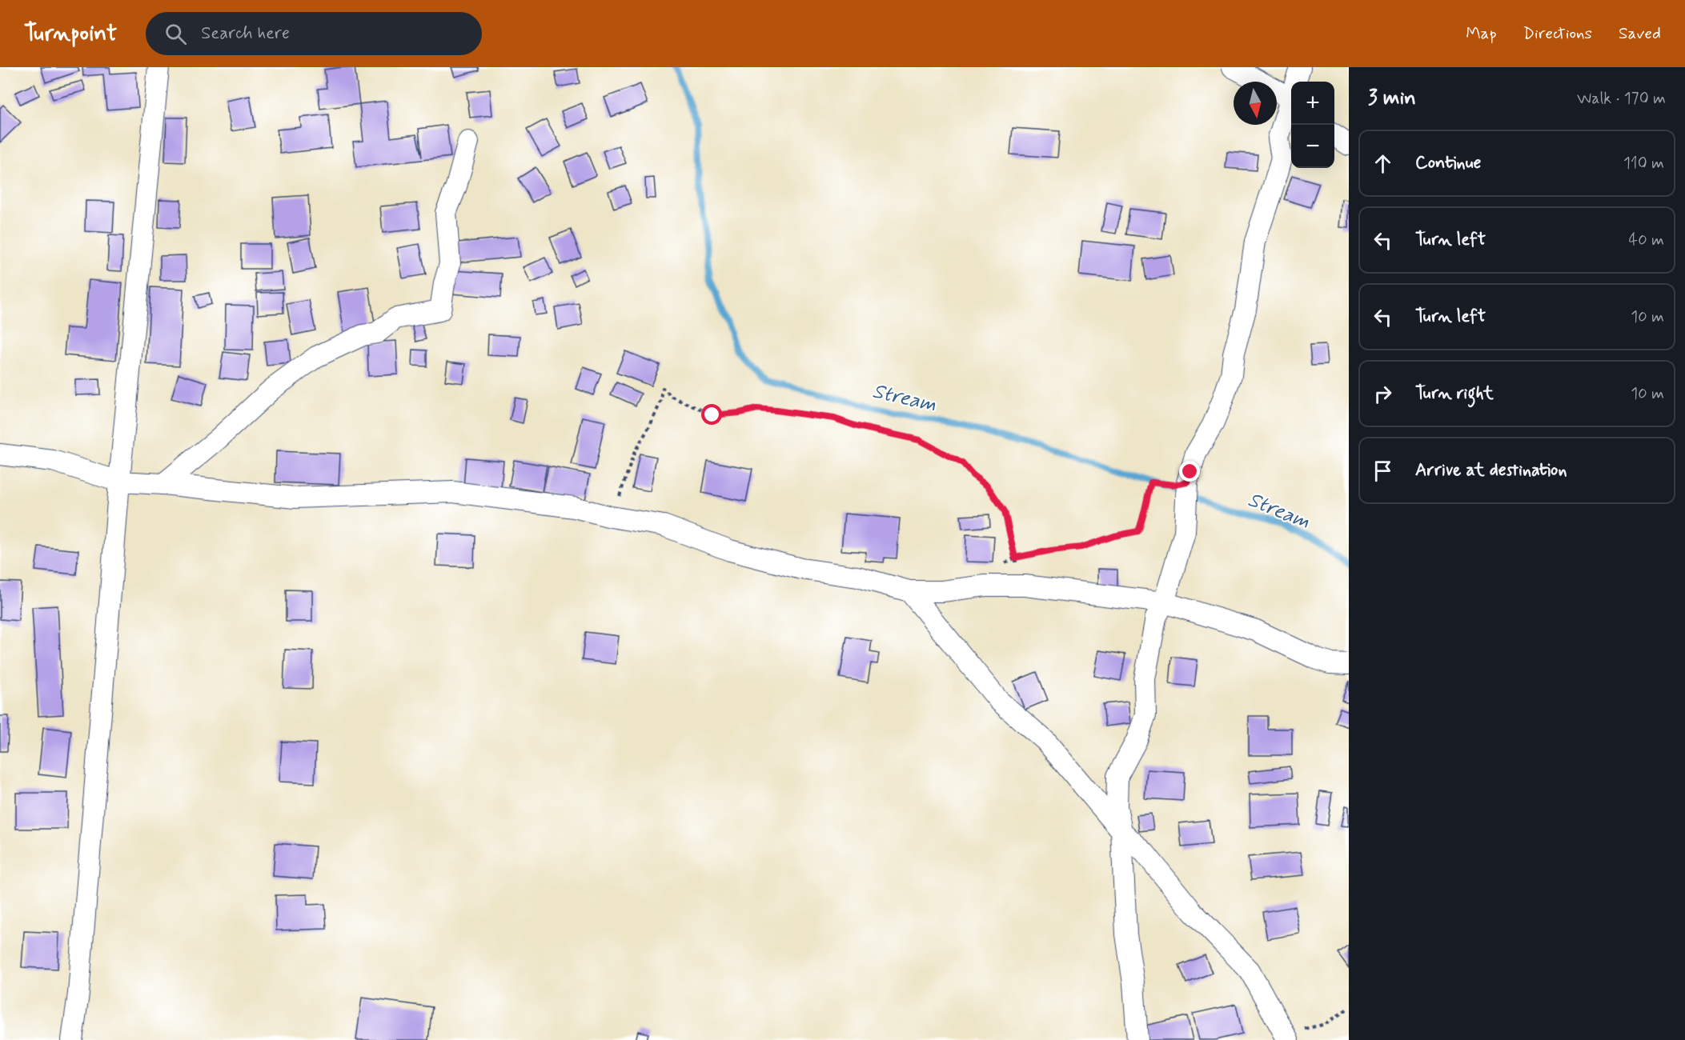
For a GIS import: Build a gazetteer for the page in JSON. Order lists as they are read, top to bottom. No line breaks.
{"water":["Stream"],"north":"bottom","page":{"header":"Turnpoint","search":"Search here","nav":["Map","Directions","Saved"],"heading":["3 min","Walk · 170 m"],"map_buttons":["+","−"],"list":[["Continue","110 m"],["Turn left","40 m"],["Turn left","10 m"],["Turn right","10 m"],"Arrive at destination"]}}
